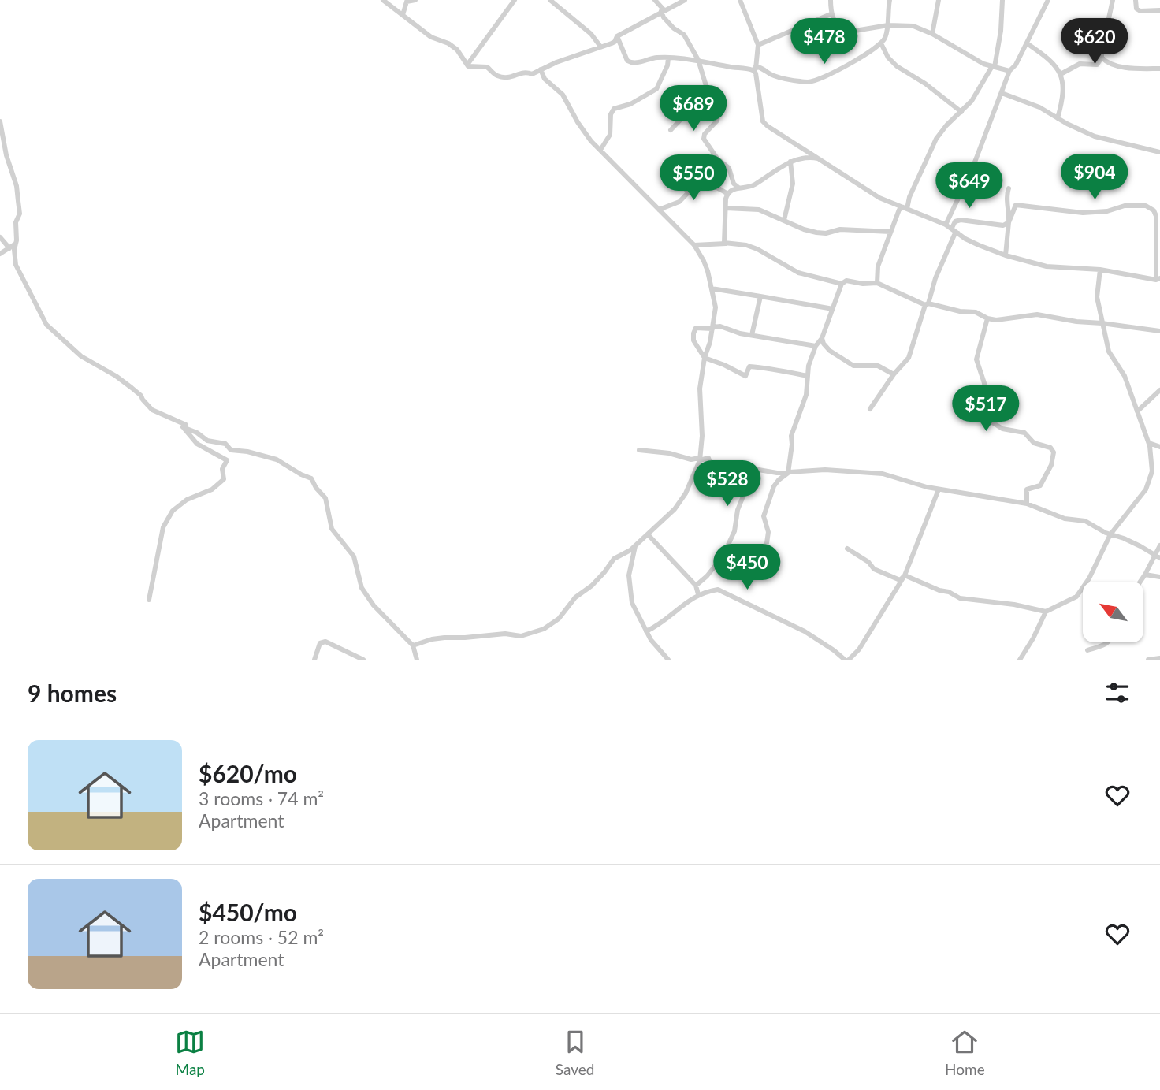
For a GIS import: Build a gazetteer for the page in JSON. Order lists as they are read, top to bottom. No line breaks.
{"north":"top left","page":{"price":["$478","$620","$689","$904","$550","$649","$517","$528","$450"],"heading":"9 homes","list":[{"name":"$620/mo","note":"3 rooms · 74 m² · Apartment"},{"name":"$450/mo","note":"2 rooms · 52 m² · Apartment"}],"tabs":["Map","Saved","Home"]}}
